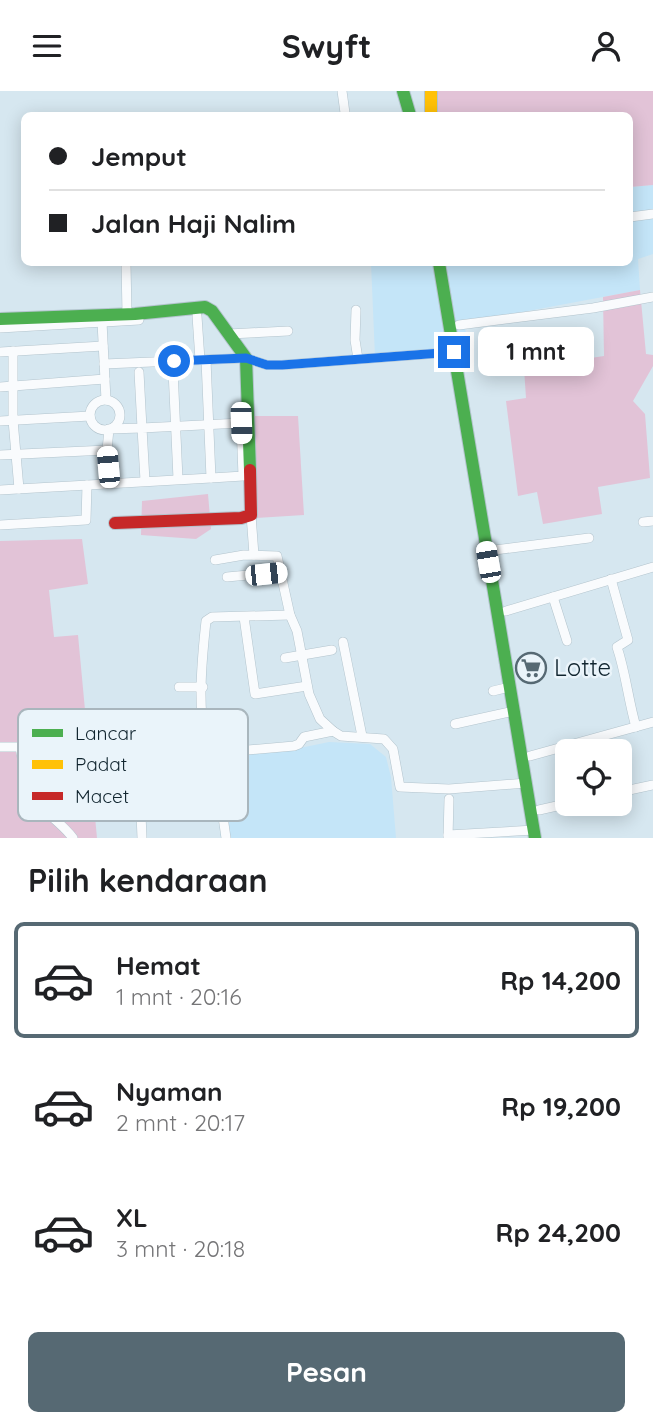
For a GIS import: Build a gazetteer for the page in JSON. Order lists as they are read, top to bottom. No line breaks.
{"places":{"supermarket":["Lotte"]},"legend":["Lancar","Padat","Macet"],"page":{"header":"Swyft","banner":["Jemput","Jalan Haji Nalim"],"bubble":"1 mnt","heading":"Pilih kendaraan","list":[{"name":"Hemat","note":"1 mnt · 20:16","value":"Rp 14,200"},{"name":"Nyaman","note":"2 mnt · 20:17","value":"Rp 19,200"},{"name":"XL","note":"3 mnt · 20:18","value":"Rp 24,200"}],"buttons":"Pesan"}}
